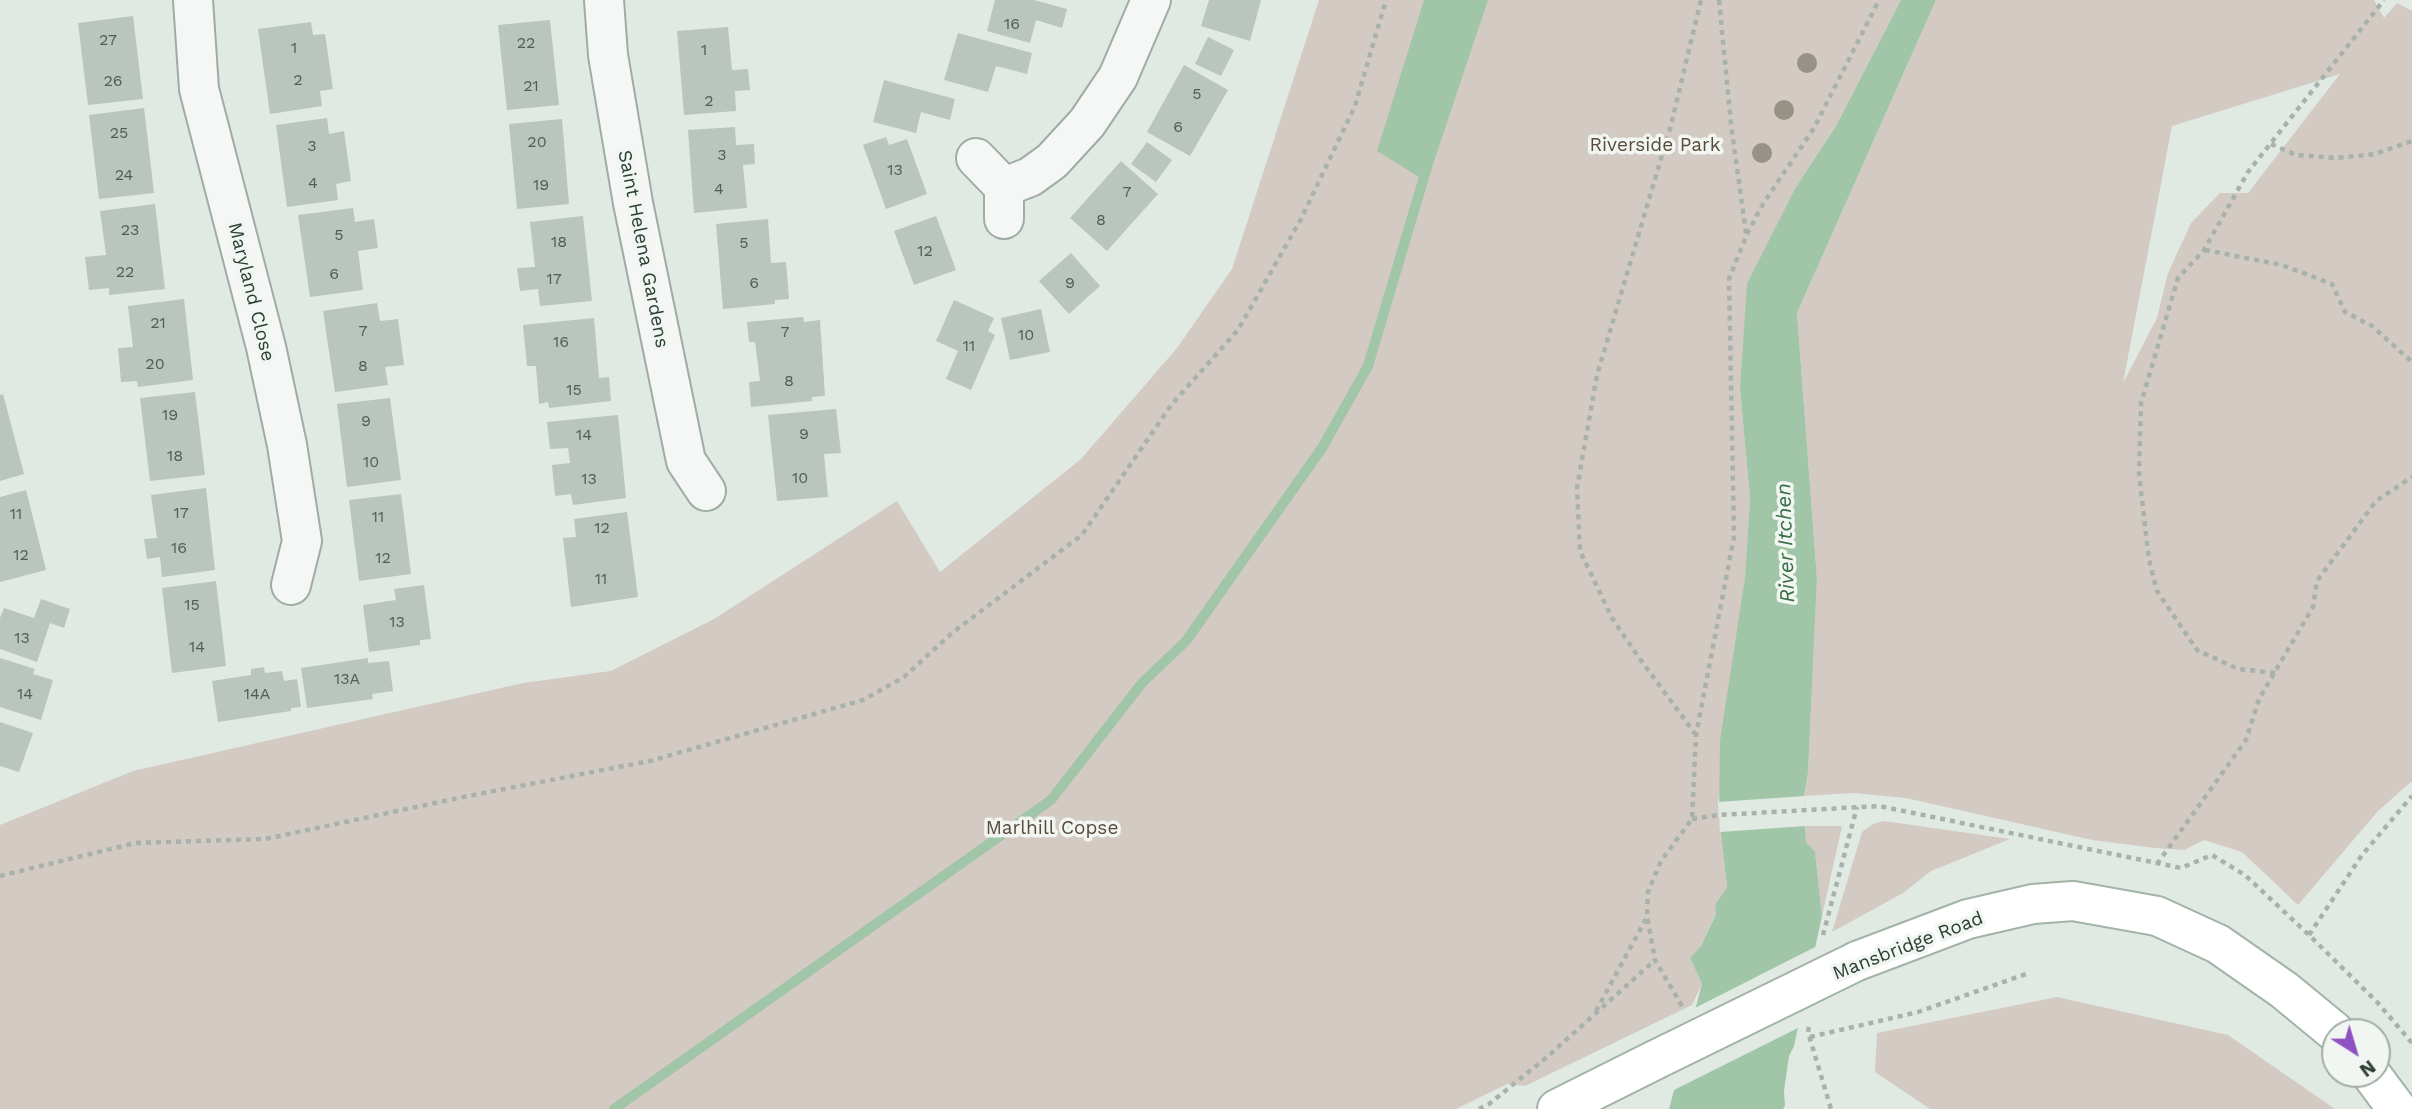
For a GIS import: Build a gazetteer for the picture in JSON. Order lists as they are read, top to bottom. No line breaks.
{"streets":{"main road":["Mansbridge Road"],"street":["Saint Helena Gardens","Maryland Close"]},"water":["River Itchen"],"parks":["Riverside Park","Marlhill Copse"],"house_numbers":["16","27","22","1","1","2","26","21","5","2","6","25","20","3","3","13","24","4","19","4","7","8","23","5","18","5","12","22","6","17","6","9","21","7","7","10","16","11","20","8","8","15","19","9","9","14","18","10","10","13","17","11","11","12","16","12","12","11","15","13","13","14","13A","14","14A"],"north":"bottom right"}
